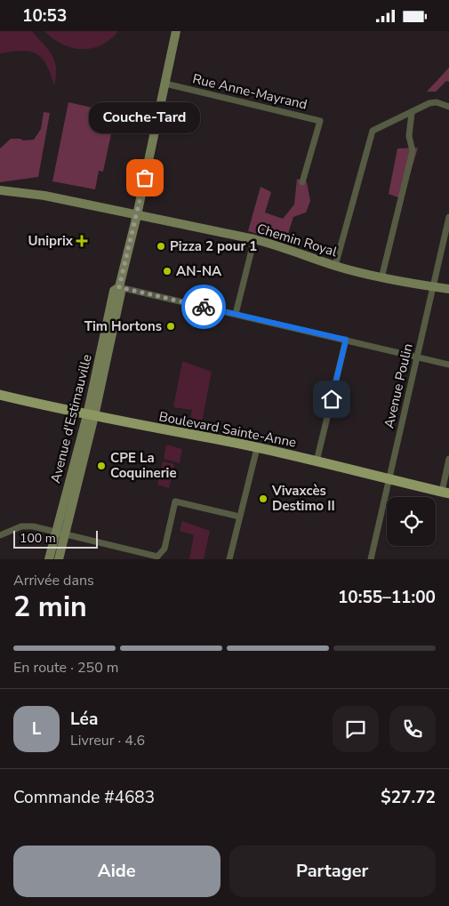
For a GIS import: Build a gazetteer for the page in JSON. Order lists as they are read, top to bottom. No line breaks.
{"streets":{"main road":["Chemin Royal","Avenue d'Estimauville","Boulevard Sainte-Anne"],"street":["Rue Anne-Mayrand","Avenue Poulin"]},"crossings":[["Rue Anne-Mayrand","Avenue d'Estimauville"],["Chemin Royal","Avenue Poulin"],["Chemin Royal","Avenue d'Estimauville"],["Avenue Poulin","Boulevard Sainte-Anne"],["Avenue d'Estimauville","Boulevard Sainte-Anne"]],"places":{"other":["Couche-Tard","Pizza 2 pour 1","AN-NA","Tim Hortons","CPE La Coquinerie","Vivaxcès Destimo II"],"health":["Uniprix"]},"scale_bar":"100 m","page":{"status":"10:53","bubble":"Couche-Tard","scale":"100 m","heading":["2 min","Arrivée dans","10:55–11:00"],"panel":["Léa","Livreur · 4.6","Commande #4683","$27.72"],"bar":"En route · 250 m","round":"L","buttons":["Aide","Partager"]}}
